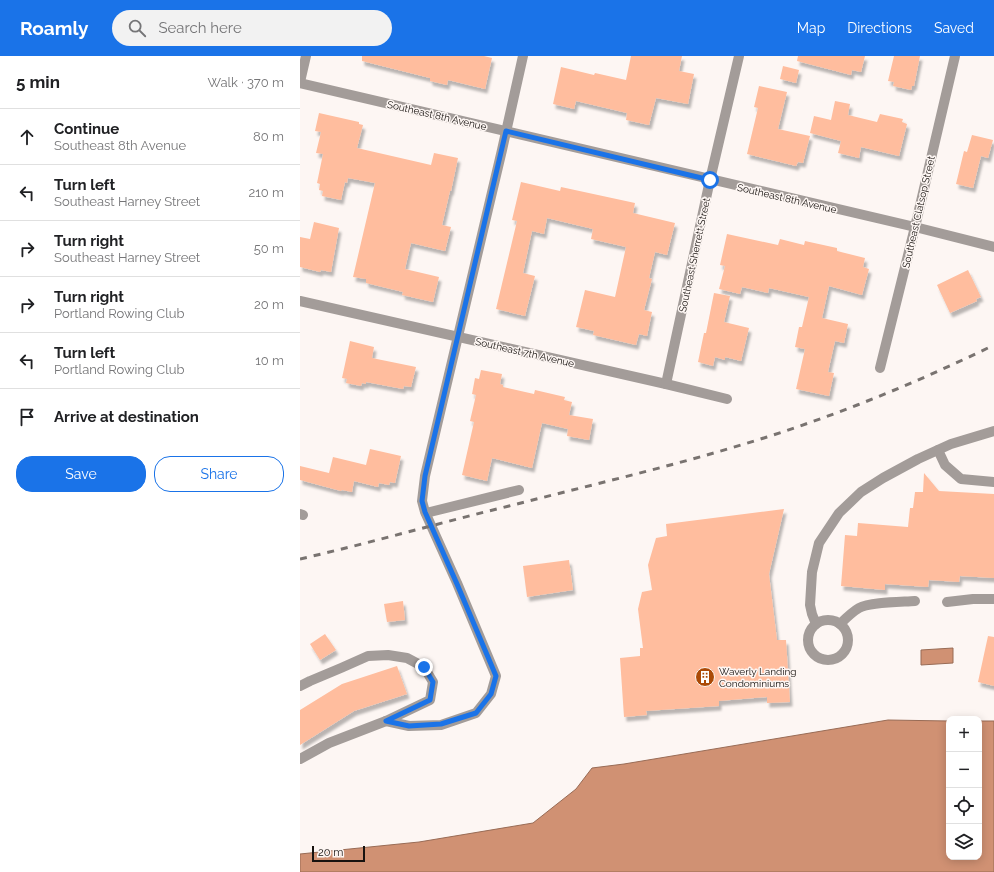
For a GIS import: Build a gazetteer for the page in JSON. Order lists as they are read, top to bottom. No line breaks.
{"streets":{"street":["Southeast 8th Avenue","Southeast Clatsop Street","Southeast Sherrett Street","Southeast 7th Avenue"]},"crossings":[["Southeast 8th Avenue","Southeast Clatsop Street"],["Southeast 8th Avenue","Southeast Sherrett Street"],["Southeast Sherrett Street","Southeast 7th Avenue"]],"places":{"building":["Waverly Landing Condominiums"]},"scale_bar":"20 m","page":{"header":"Roamly","search":"Search here","nav":["Map","Directions","Saved"],"heading":["5 min","Walk · 370 m"],"list":[["Continue","Southeast 8th Avenue","80 m"],["Turn left","Southeast Harney Street","210 m"],["Turn right","Southeast Harney Street","50 m"],["Turn right","Portland Rowing Club","20 m"],["Turn left","Portland Rowing Club","10 m"],"Arrive at destination"],"buttons":["Save","Share"],"map_buttons":["+","−"],"scale":"20 m"}}
